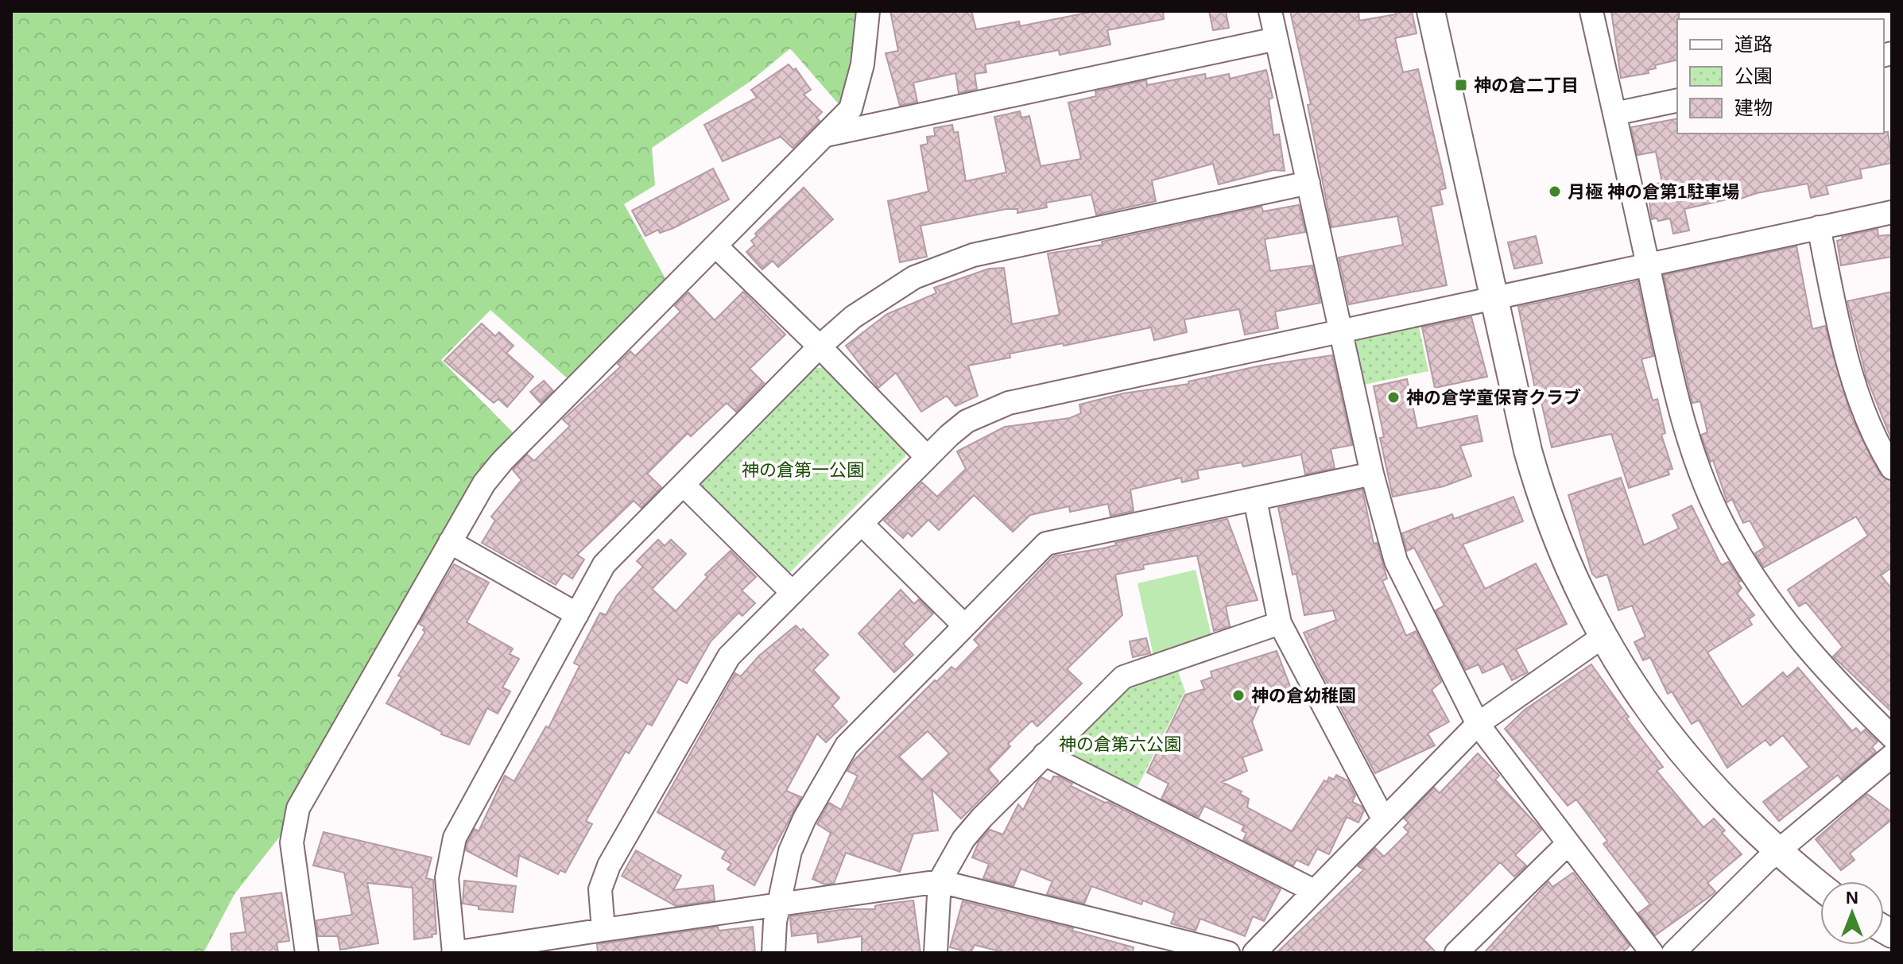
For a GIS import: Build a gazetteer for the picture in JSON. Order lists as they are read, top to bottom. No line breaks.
{"parks":["神の倉第一公園","神の倉第六公園"],"places":{"transit":["神の倉二丁目"],"other":["月極 神の倉第1駐車場","神の倉学童保育クラブ","神の倉幼稚園"]},"legend":["道路","公園","建物"],"north":"top"}
